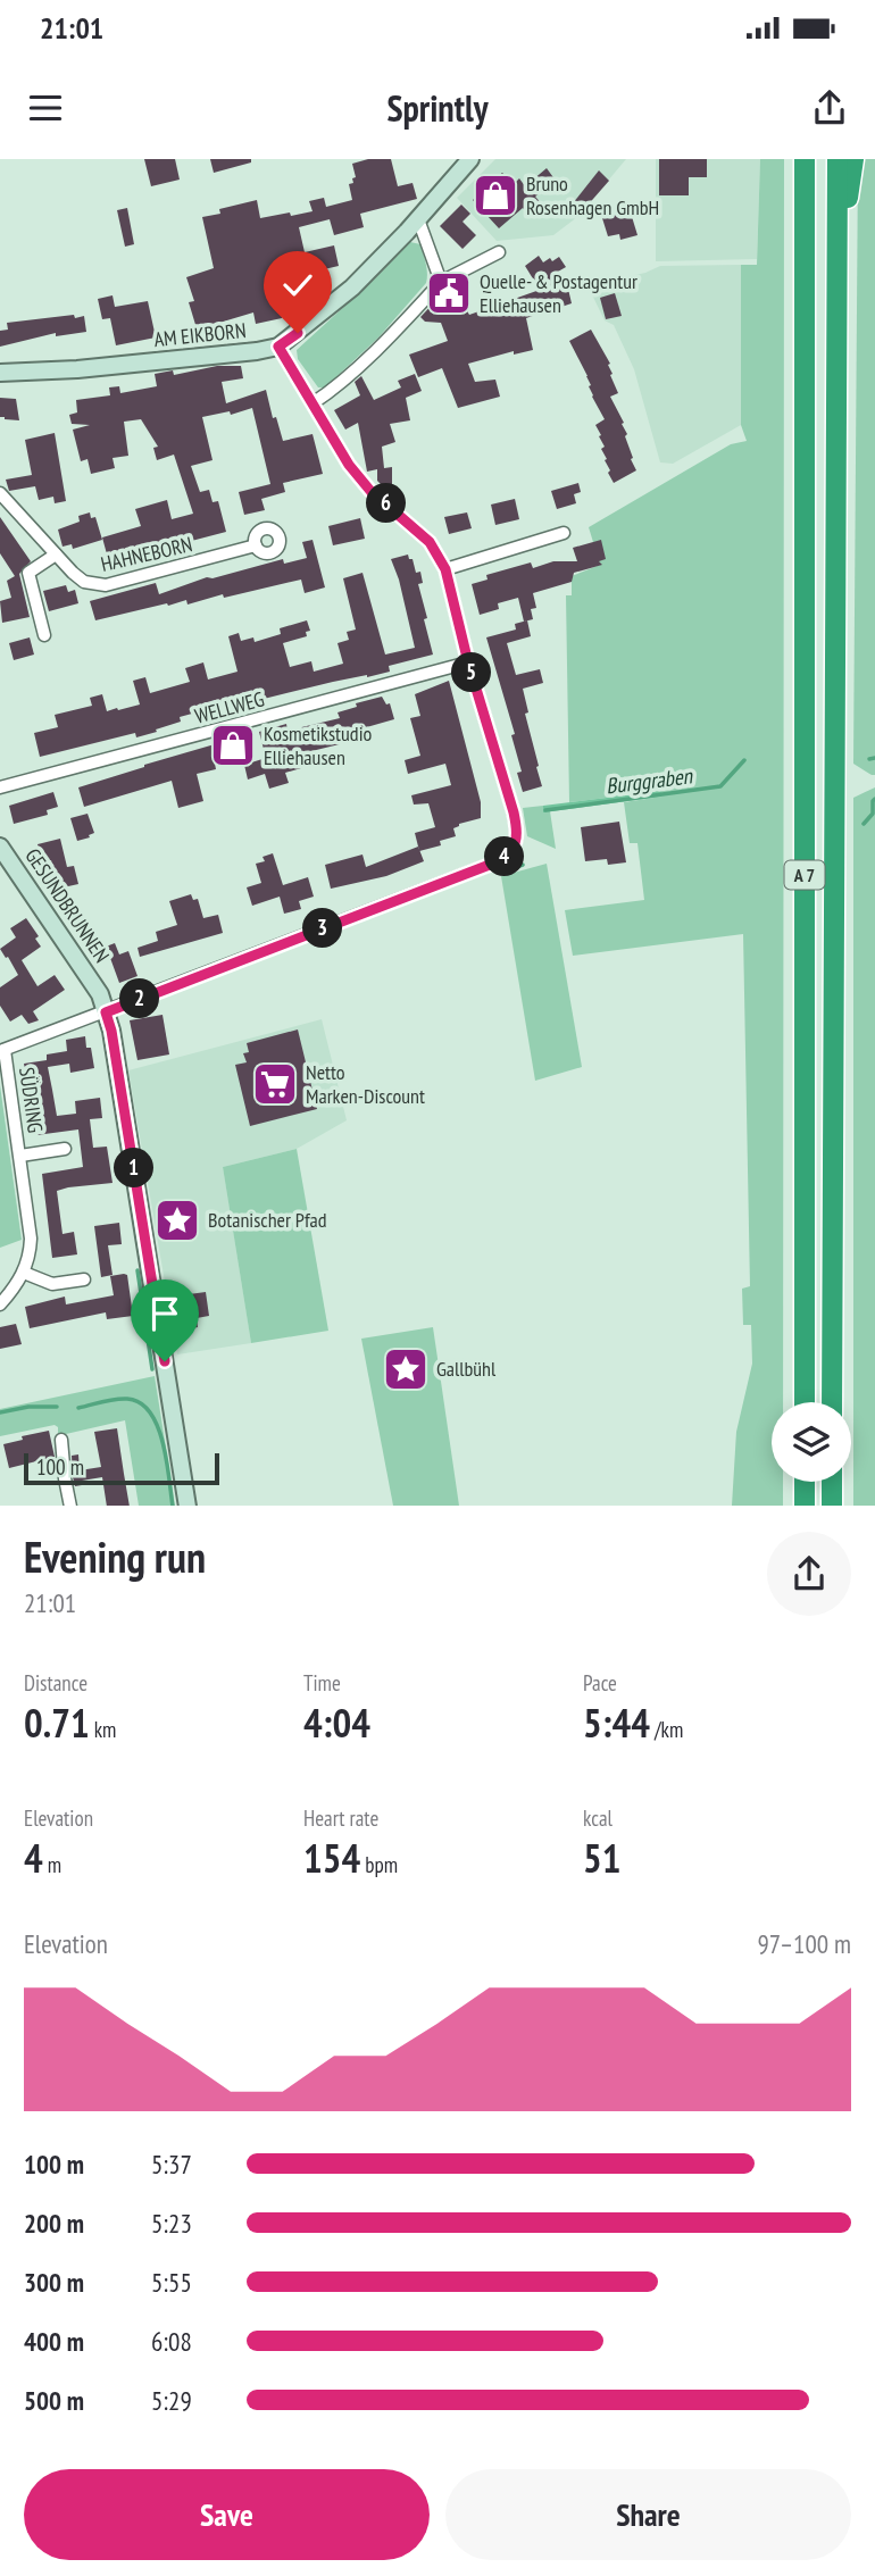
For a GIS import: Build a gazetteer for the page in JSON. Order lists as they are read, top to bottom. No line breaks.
{"streets":{"highway":["A 7"],"street":["AM EIKBORN","HAHNEBORN","WELLWEG","GESUNDBRUNNEN","SÜDRING"]},"water":["Burggraben"],"places":{"shop":["Bruno Rosenhagen GmbH","Kosmetikstudio Elliehausen"],"public building":["Quelle- & Postagentur Elliehausen"],"supermarket":["Netto Marken-Discount"],"place":["Botanischer Pfad","Gallbühl"]},"scale_bar":"100 m","page":{"status":"21:01","header":"Sprintly","pins":["6","5","4","3","2","1"],"scale":"100 m","heading":["Evening run","21:01"],"stats":[["Distance","0.71 km"],["Time","4:04"],["Pace","5:44 /km"],["Elevation","4 m"],["Heart rate","154 bpm"],["kcal","51"]],"chart":["Elevation","97–100 m"],"list":[{"name":"100 m","note":"5:37"},{"name":"200 m","note":"5:23"},{"name":"300 m","note":"5:55"},{"name":"400 m","note":"6:08"},{"name":"500 m","note":"5:29"}],"buttons":["Save","Share"]}}
